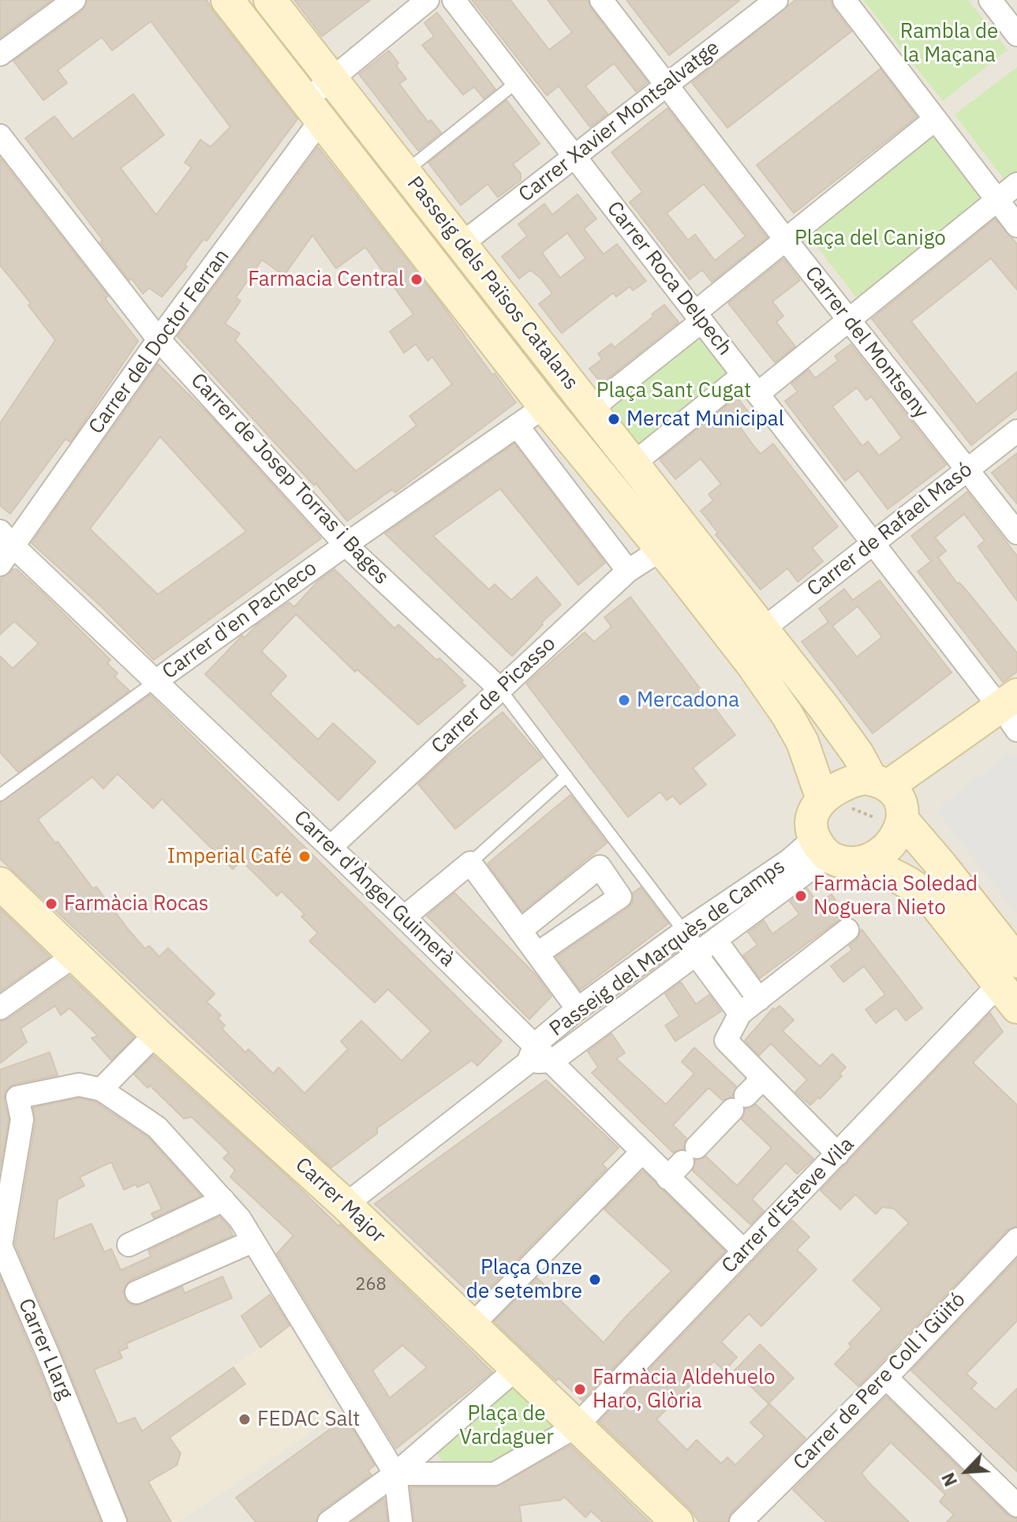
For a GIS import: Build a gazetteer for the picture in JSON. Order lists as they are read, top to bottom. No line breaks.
{"streets":{"main road":["Passeig dels Països Catalans","Carrer Major"],"street":["Carrer Xavier Montsalvatge","Carrer Roca Delpech","Carrer del Doctor Ferran","Carrer del Montseny","Carrer de Josep Torras i Bages","Carrer de Rafael Masó","Carrer d'en Pacheco","Carrer de Picasso","Carrer d'Àngel Guimerà","Passeig del Marquès de Camps","Carrer d'Esteve Vila","Carrer Llarg","Carrer de Pere Coll i Güitó"]},"crossings":[["Carrer Xavier Montsalvatge","Carrer Roca Delpech"],["Carrer Xavier Montsalvatge","Passeig dels Països Catalans"],["Carrer Xavier Montsalvatge","Carrer del Montseny"],["Carrer Roca Delpech","Carrer de Rafael Masó"],["Passeig dels Països Catalans","Carrer del Doctor Ferran"],["Passeig dels Països Catalans","Carrer de Rafael Masó"],["Passeig dels Països Catalans","Passeig del Marquès de Camps"],["Passeig dels Països Catalans","Carrer d'Esteve Vila"],["Carrer del Doctor Ferran","Carrer de Josep Torras i Bages"],["Carrer del Doctor Ferran","Carrer d'Àngel Guimerà"],["Carrer del Montseny","Carrer de Rafael Masó"],["Carrer de Josep Torras i Bages","Carrer d'en Pacheco"],["Carrer de Josep Torras i Bages","Carrer de Picasso"],["Carrer de Josep Torras i Bages","Passeig del Marquès de Camps"],["Carrer d'en Pacheco","Carrer d'Àngel Guimerà"],["Carrer de Picasso","Carrer d'Àngel Guimerà"],["Carrer d'Àngel Guimerà","Passeig del Marquès de Camps"],["Carrer d'Àngel Guimerà","Carrer d'Esteve Vila"],["Passeig del Marquès de Camps","Carrer Major"],["Carrer Major","Carrer d'Esteve Vila"]],"parks":["Rambla de la Maçana","Plaça del Canigo","Plaça Sant Cugat","Plaça de Vardaguer"],"places":["Farmacia Central","Mercat Municipal","Mercadona","Imperial Café","Farmàcia Soledad Noguera Nieto","Farmàcia Rocas","Plaça Onze de setembre","Farmàcia Aldehuelo Haro, Glòria","FEDAC Salt"],"house_numbers":["268"],"north":"bottom left"}
